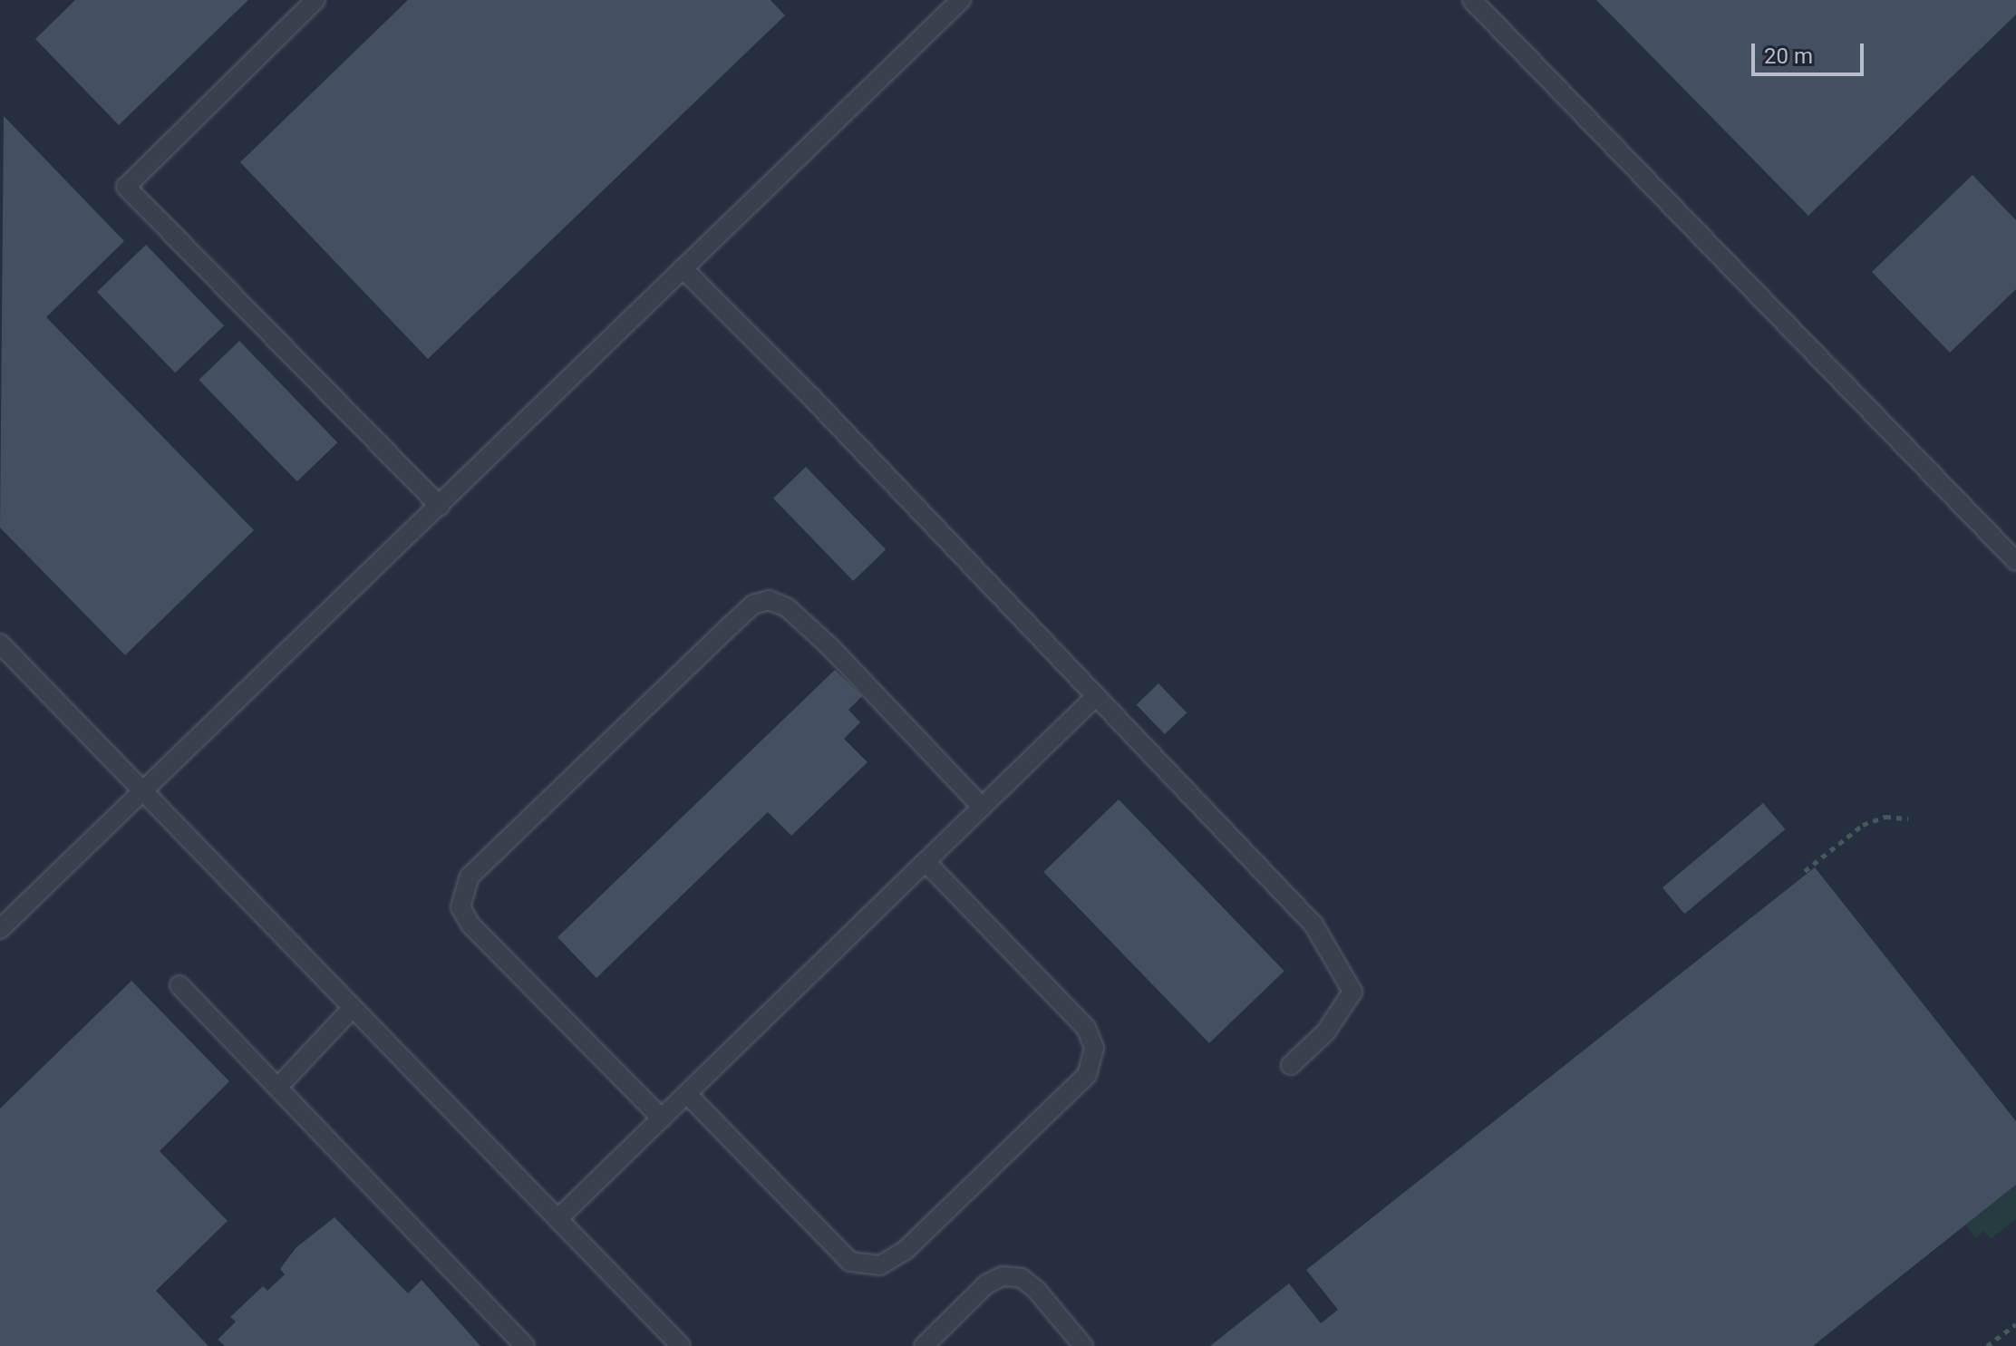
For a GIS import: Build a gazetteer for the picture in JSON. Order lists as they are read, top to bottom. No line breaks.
{"scale_bar":"20 m"}
